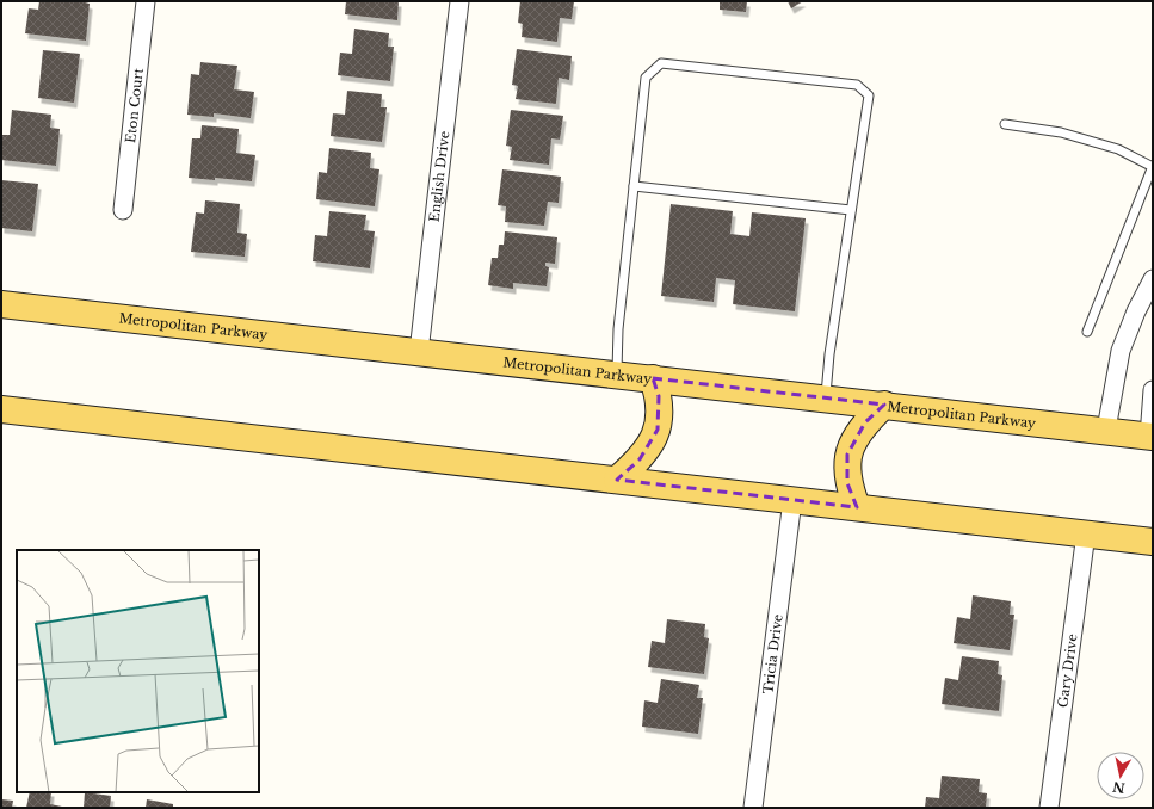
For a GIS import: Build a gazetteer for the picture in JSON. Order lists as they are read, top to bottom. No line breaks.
{"streets":{"main road":["Metropolitan Parkway"],"street":["Eton Court","English Drive","Tricia Drive","Gary Drive"]},"crossings":[["English Drive","Metropolitan Parkway"]],"north":"bottom"}
